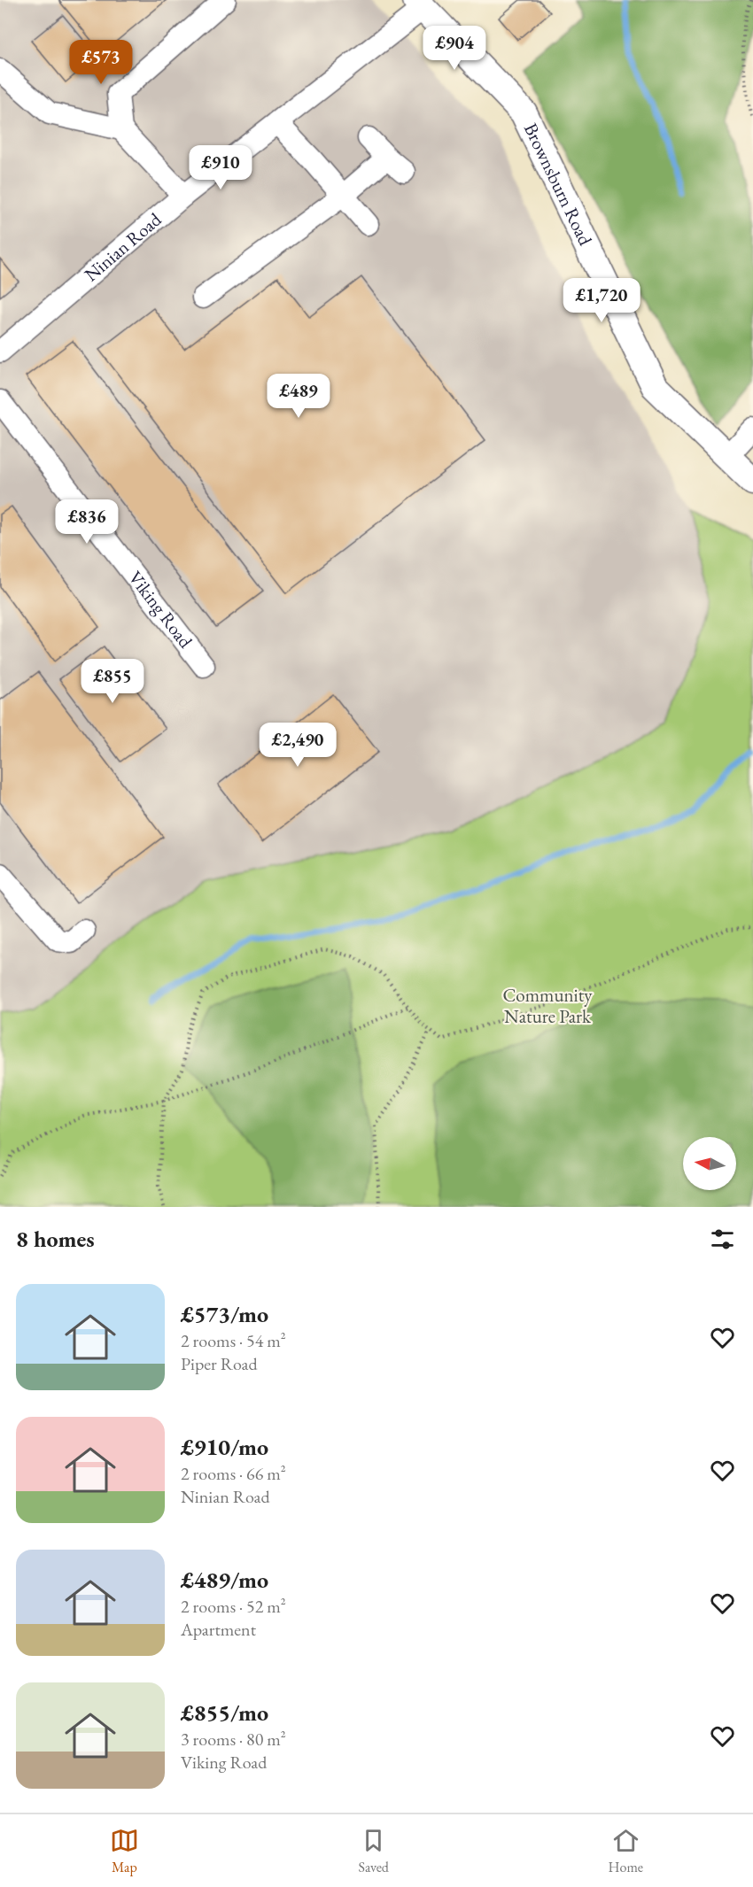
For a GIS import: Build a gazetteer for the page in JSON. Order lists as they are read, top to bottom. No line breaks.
{"streets":{"main road":["Brownsburn Road"],"street":["Ninian Road","Viking Road"]},"crossings":[["Brownsburn Road","Ninian Road"]],"parks":["Community Nature Park"],"north":"left","page":{"price":["£904","£573","£910","£1,720","£489","£836","£855","£2,490"],"heading":"8 homes","list":[{"name":"£573/mo","note":"2 rooms · 54 m² · Piper Road"},{"name":"£910/mo","note":"2 rooms · 66 m² · Ninian Road"},{"name":"£489/mo","note":"2 rooms · 52 m² · Apartment"},{"name":"£855/mo","note":"3 rooms · 80 m² · Viking Road"}],"tabs":["Map","Saved","Home"]}}
